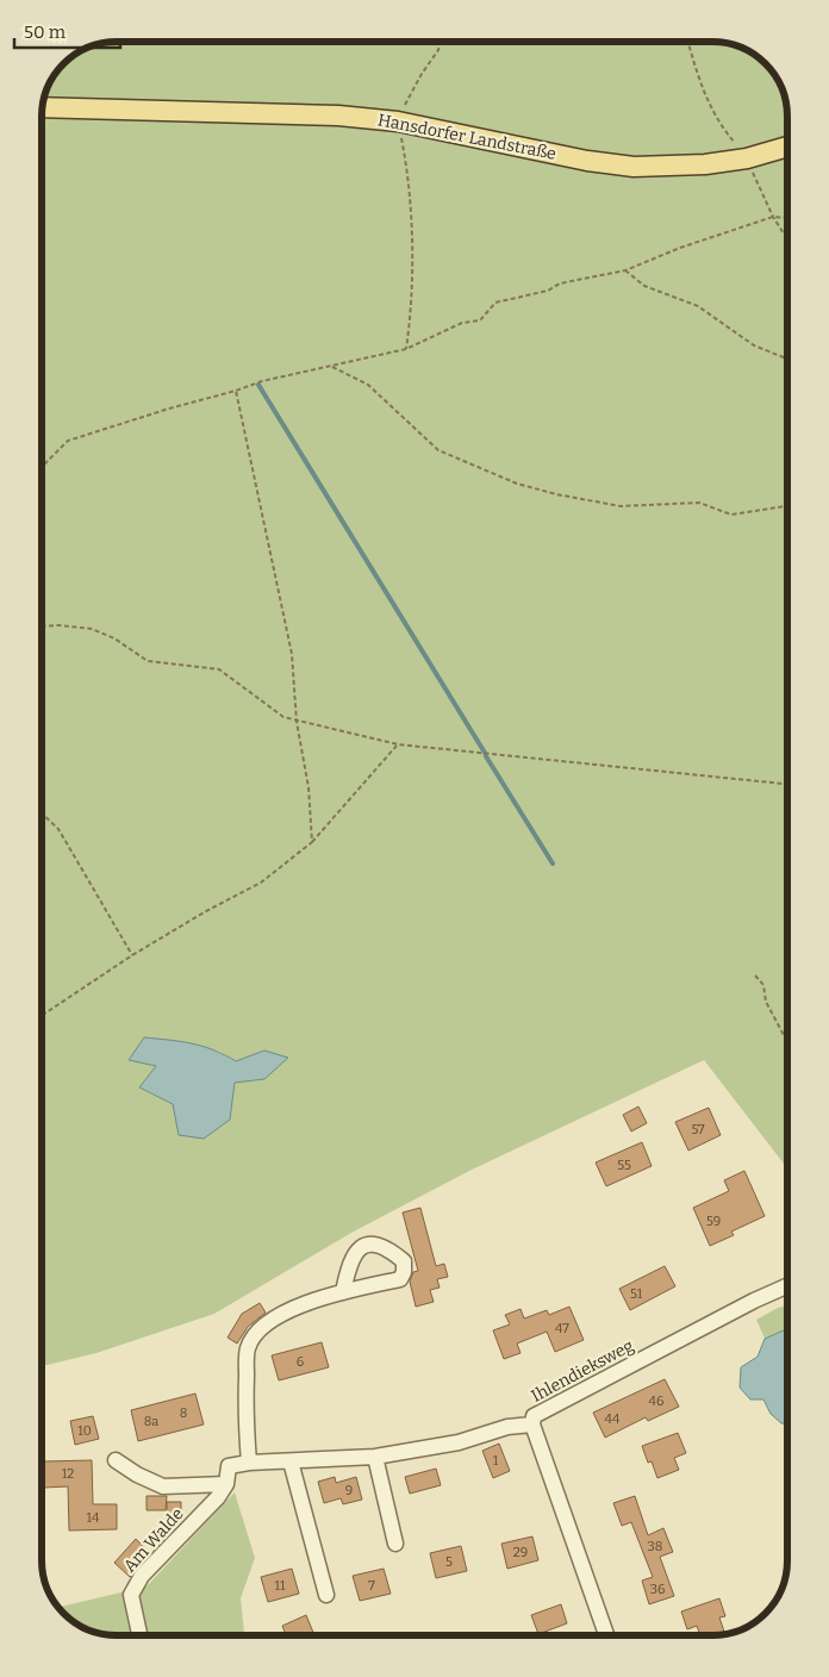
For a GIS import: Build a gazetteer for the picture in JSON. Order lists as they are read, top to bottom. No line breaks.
{"streets":{"main road":["Hansdorfer Landstraße"],"street":["Ihlendieksweg","Am Walde"]},"crossings":[["Ihlendieksweg","Am Walde"]],"house_numbers":["57","55","59","51","47","6","46","8","44","8a","10","1","12","9","14","38","29","5","11","7","36"],"scale_bar":"50 m"}
